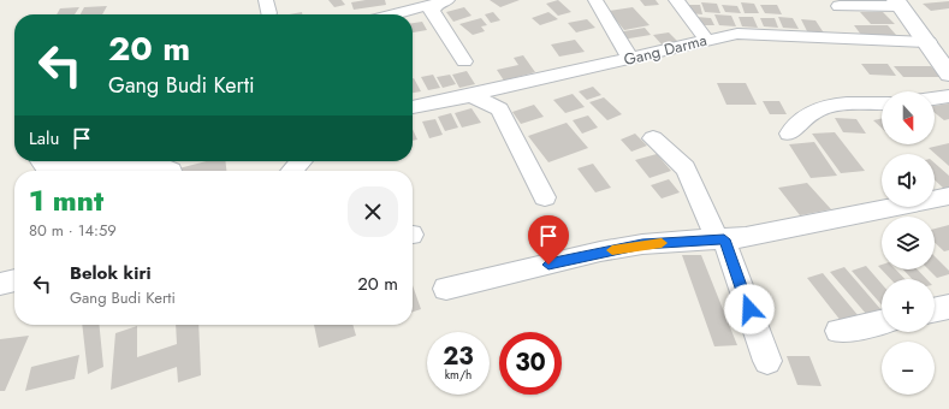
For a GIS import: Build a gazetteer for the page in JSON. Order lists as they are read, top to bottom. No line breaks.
{"streets":{"street":["Gang Darma"]},"north":"bottom","page":{"turn":["20 m","Gang Budi Kerti"],"map_buttons":["+","−"],"then":"Lalu","heading":["1 mnt","80 m · 14:59"],"list":[{"name":"Belok kiri","note":"Gang Budi Kerti","value":"20 m"}],"speed":"23 km/h","limit":"30"}}
